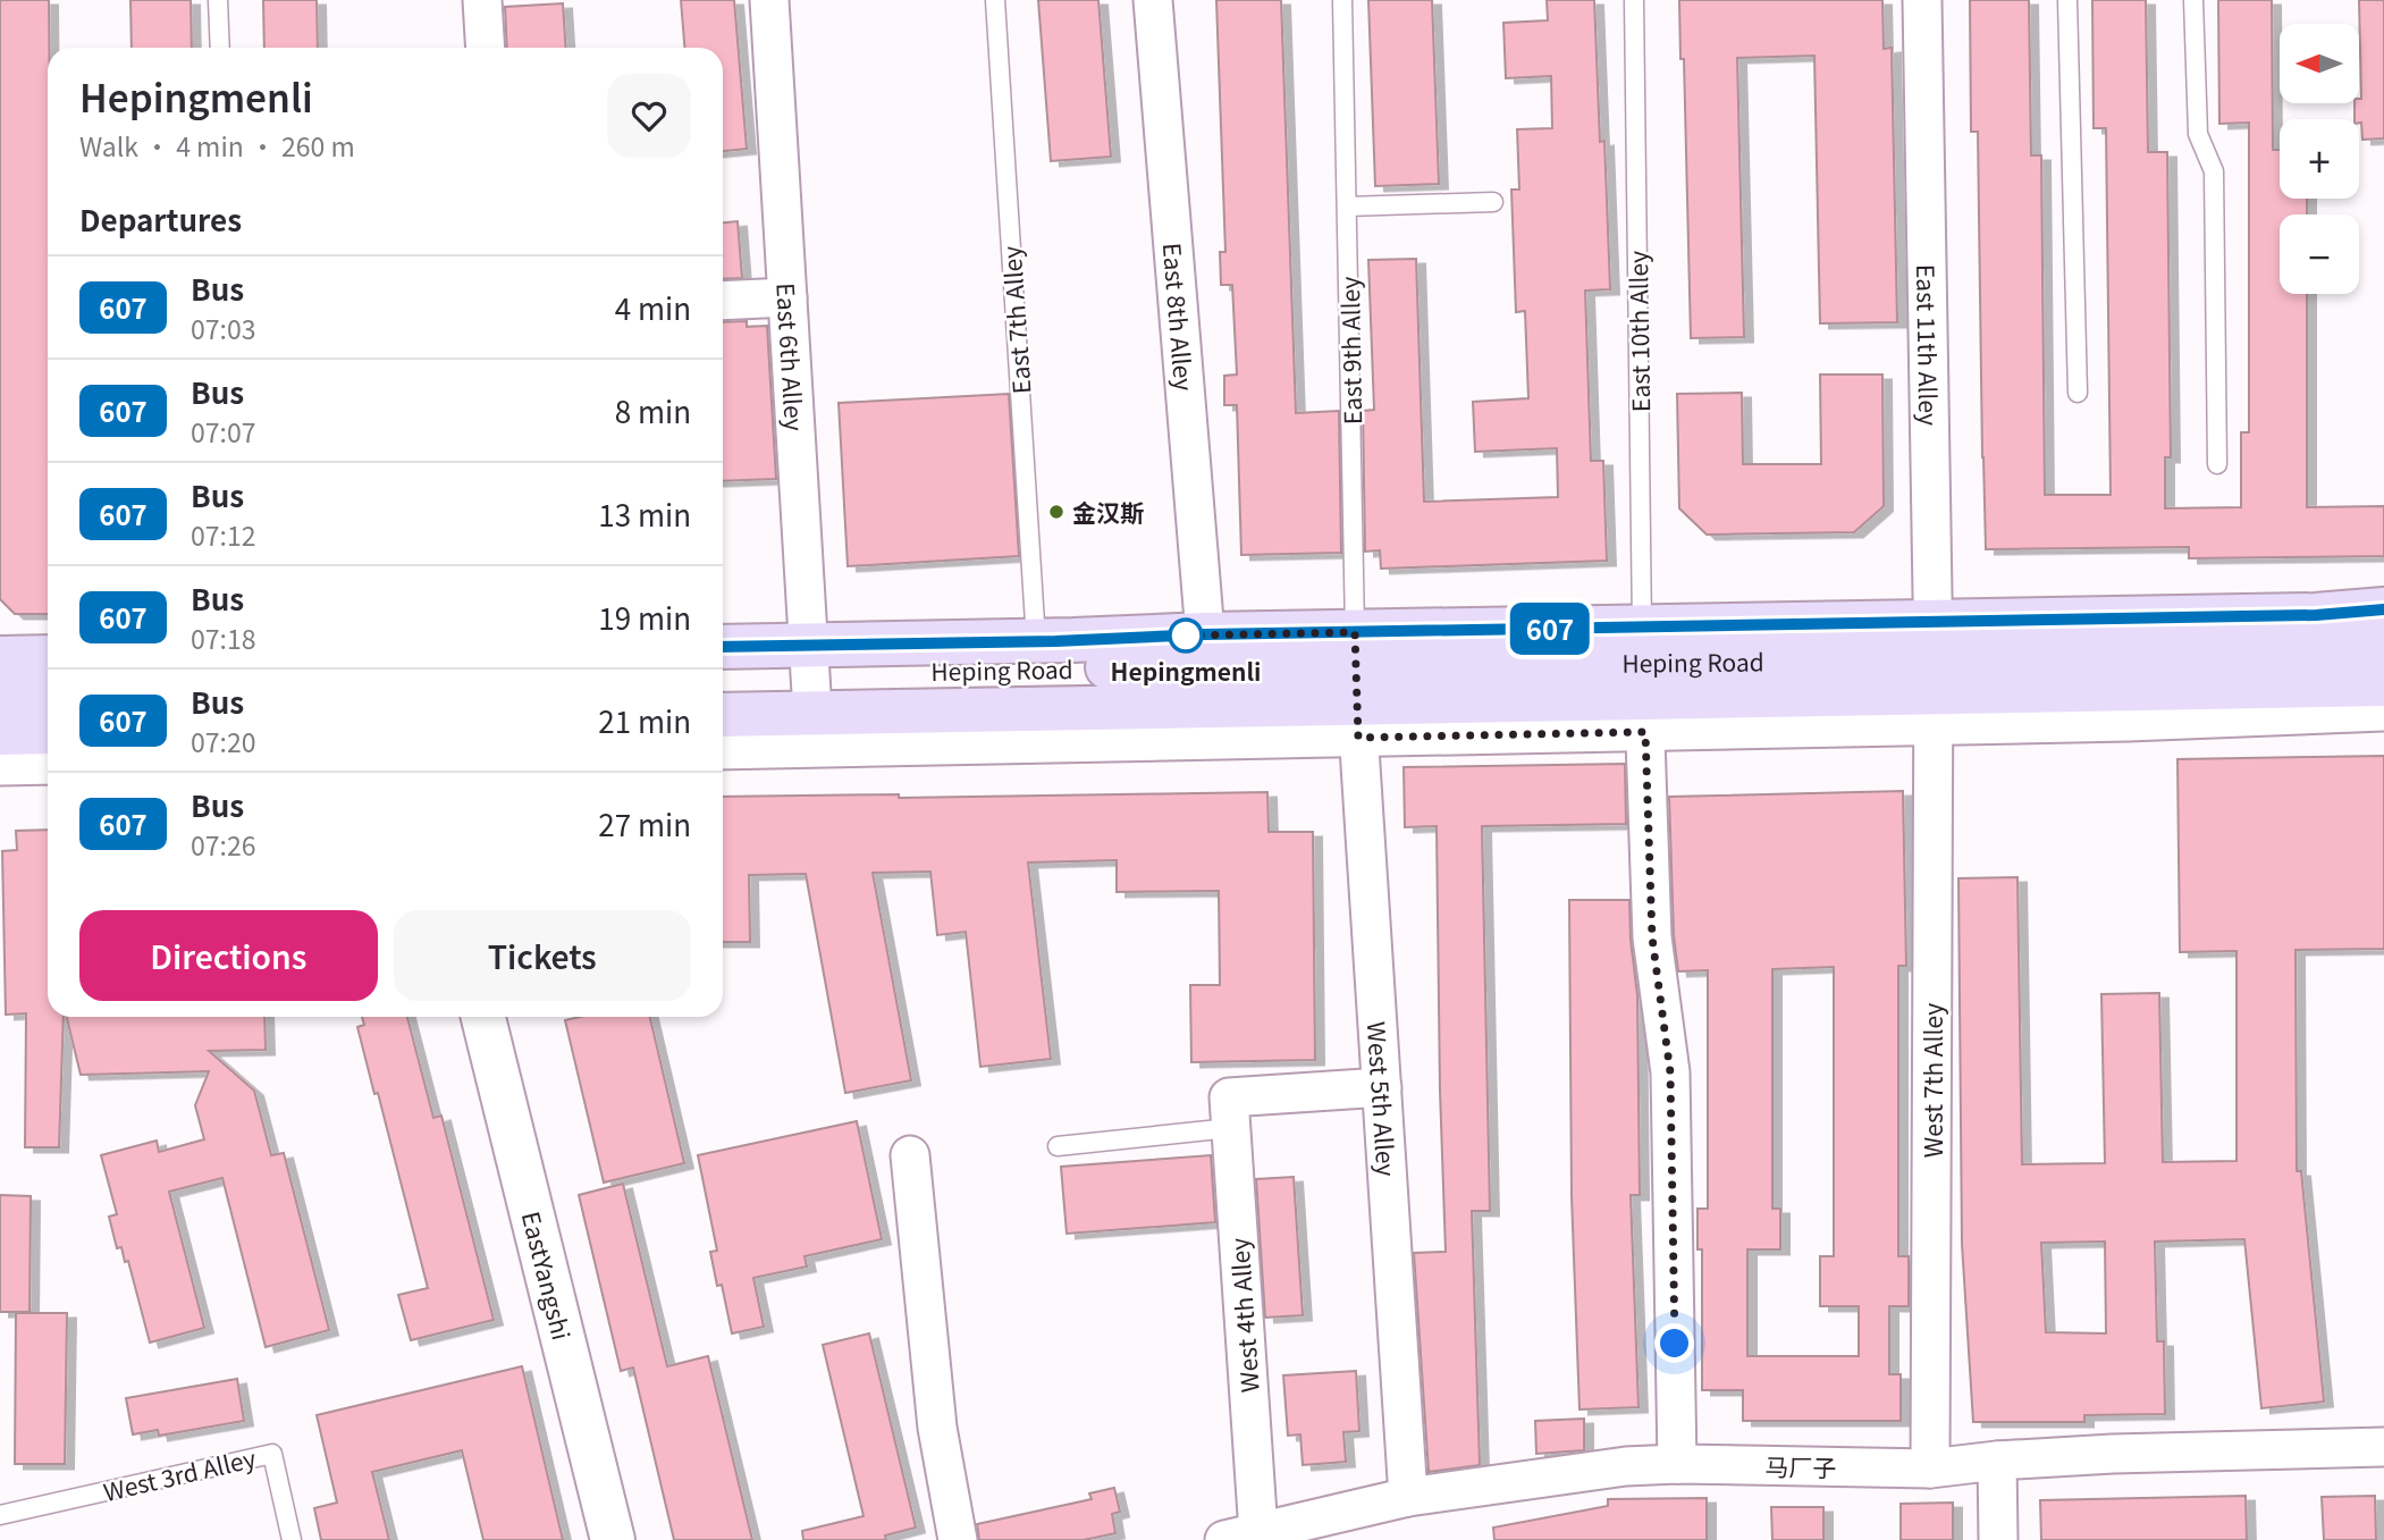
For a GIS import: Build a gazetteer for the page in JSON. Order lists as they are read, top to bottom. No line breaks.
{"streets":{"main road":["Heping Road"],"street":["East 8th Alley","East 11th Alley","East 6th Alley","West 7th Alley","West 5th Alley","EastYangshi","West 4th Alley","马厂子"],"lane":["East 7th Alley","East 10th Alley","East 9th Alley","West 3rd Alley"]},"crossings":[["East 10th Alley","Heping Road"],["East 11th Alley","Heping Road"],["East 11th Alley","West 7th Alley"],["East 9th Alley","Heping Road"],["East 9th Alley","West 5th Alley"],["East 6th Alley","Heping Road"],["Heping Road","West 7th Alley"],["Heping Road","West 5th Alley"],["West 7th Alley","马厂子"],["West 5th Alley","马厂子"],["West 4th Alley","马厂子"]],"places":["金汉斯","Hepingmenli"],"lines":["bus line 607"],"north":"left","page":{"on_map":"607","map_buttons":["+","−"],"heading":[["Hepingmenli","Walk · 4 min · 260 m"],"Departures"],"list":[{"mark":"607","name":"Bus","note":"07:03","value":"4 min"},{"mark":"607","name":"Bus","note":"07:07","value":"8 min"},{"mark":"607","name":"Bus","note":"07:12","value":"13 min"},{"mark":"607","name":"Bus","note":"07:18","value":"19 min"},{"mark":"607","name":"Bus","note":"07:20","value":"21 min"},{"mark":"607","name":"Bus","note":"07:26","value":"27 min"}],"buttons":["Directions","Tickets"]}}
